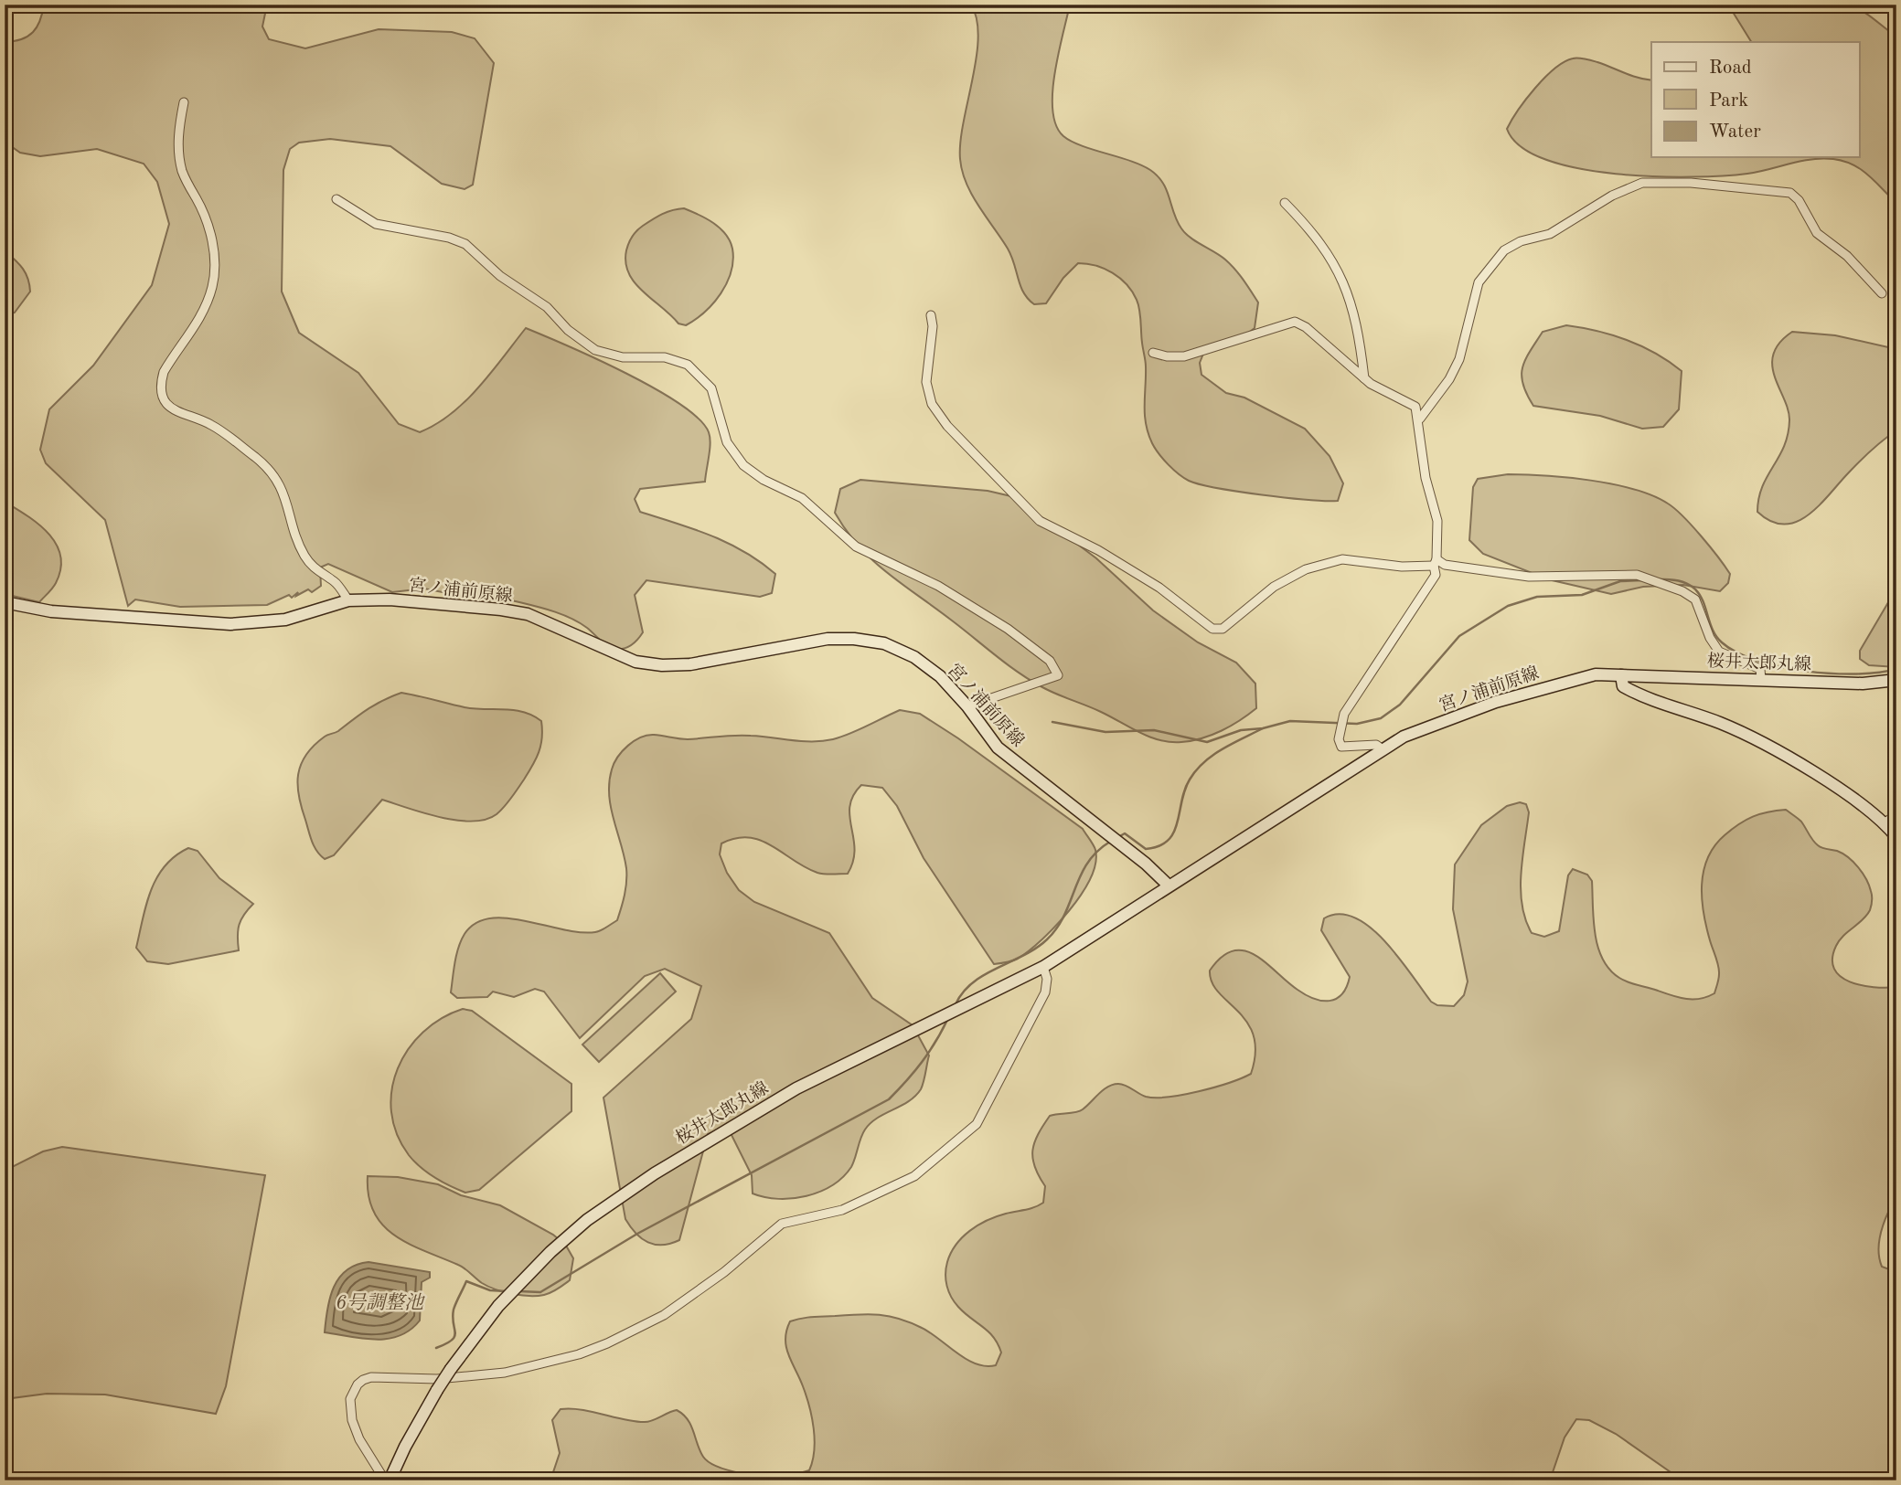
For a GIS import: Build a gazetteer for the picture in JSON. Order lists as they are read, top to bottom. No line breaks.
{"streets":{"main road":["宮ノ浦前原線","桜井太郎丸線"]},"crossings":[["宮ノ浦前原線","桜井太郎丸線"]],"water":["6号調整池"],"legend":["Road","Park","Water"]}
